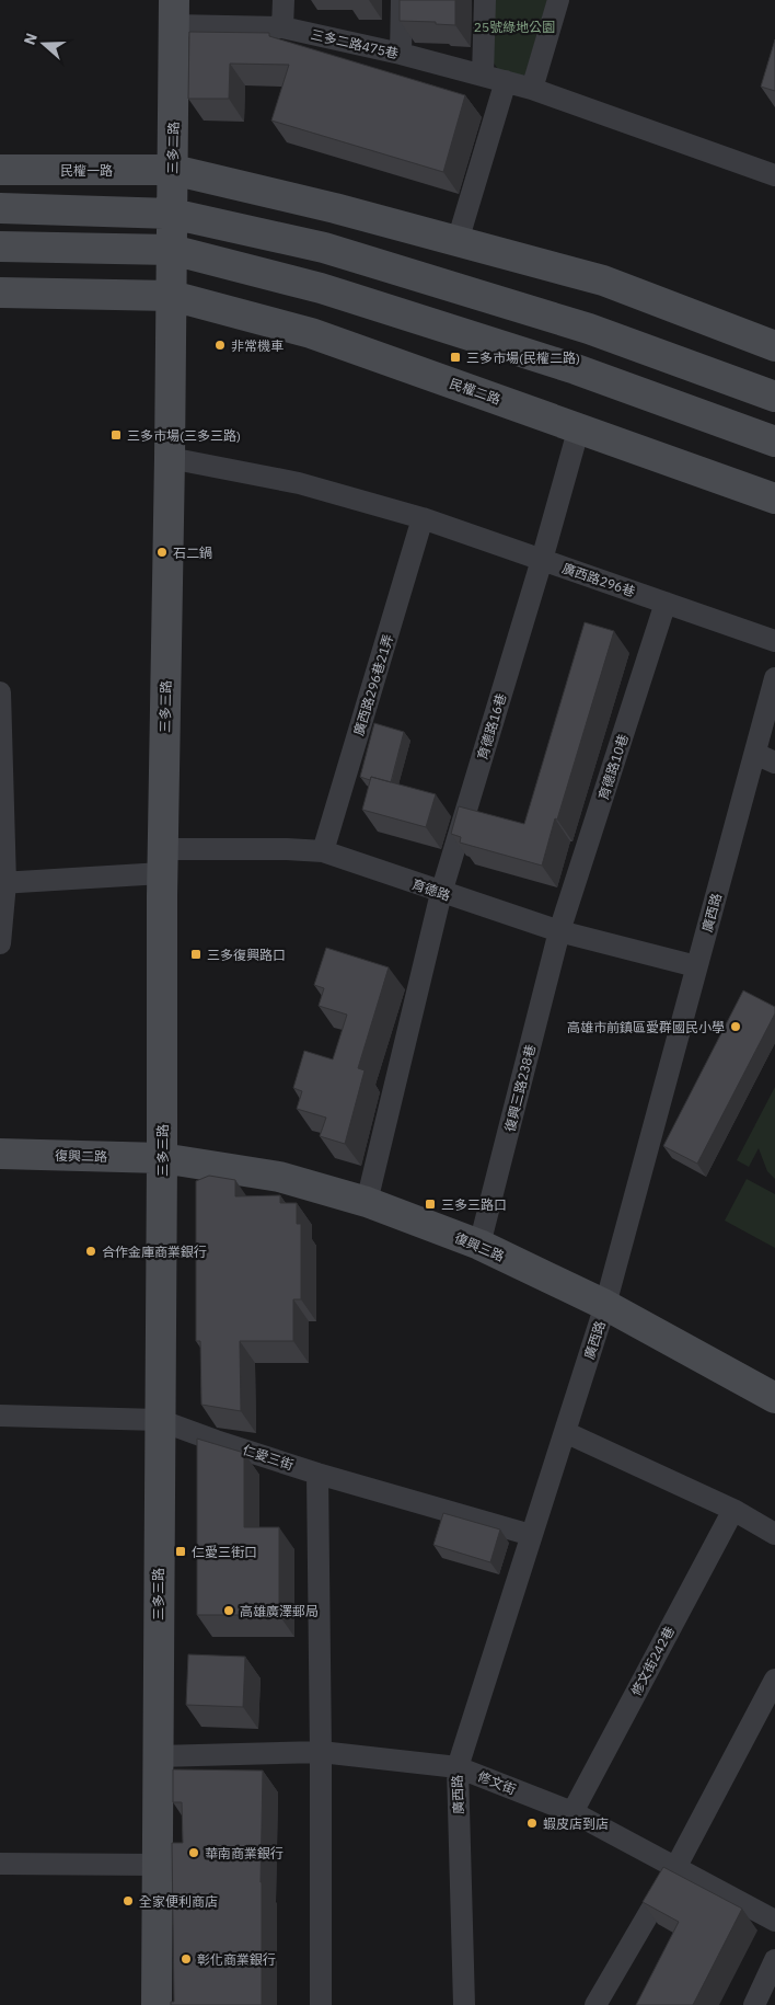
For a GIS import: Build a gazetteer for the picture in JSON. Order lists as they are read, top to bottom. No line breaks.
{"streets":{"street":["三多二路475巷","三多二路","民權一路","民權二路","廣西路296巷","廣西路296巷21弄","三多三路","育德路16巷","育德路10巷","育德路","廣西路","復興三路238巷","復興二路","復興三路","仁愛三街","修文街242巷","修文街"]},"crossings":[["三多二路475巷","三多二路"],["三多二路","民權一路"],["三多二路","民權二路"],["三多二路","三多三路"],["民權二路","三多三路"],["民權二路","育德路16巷"],["廣西路296巷","廣西路296巷21弄"],["廣西路296巷","三多三路"],["廣西路296巷","育德路16巷"],["廣西路296巷","育德路10巷"],["廣西路296巷21弄","育德路"],["三多三路","育德路"],["三多三路","復興二路"],["三多三路","復興三路"],["三多三路","仁愛三街"],["三多三路","修文街"],["育德路16巷","育德路"],["育德路16巷","復興三路"],["育德路10巷","育德路"],["育德路10巷","復興三路238巷"],["育德路","廣西路"],["育德路","復興三路238巷"],["廣西路","復興三路"],["廣西路","仁愛三街"],["廣西路","修文街"],["復興三路238巷","復興三路"],["復興二路","復興三路"],["修文街242巷","修文街"]],"parks":["25號綠地公園"],"places":{"other":["非常機車","石二鍋","高雄市前鎮區愛群國民小學","合作金庫商業銀行","高雄廣澤郵局","蝦皮店到店","華南商業銀行","全家便利商店","彰化商業銀行"],"transit":["三多市場(民權二路)","三多市場(三多三路)","三多復興路口","三多三路口","仁愛三街口"]},"north":"left"}
